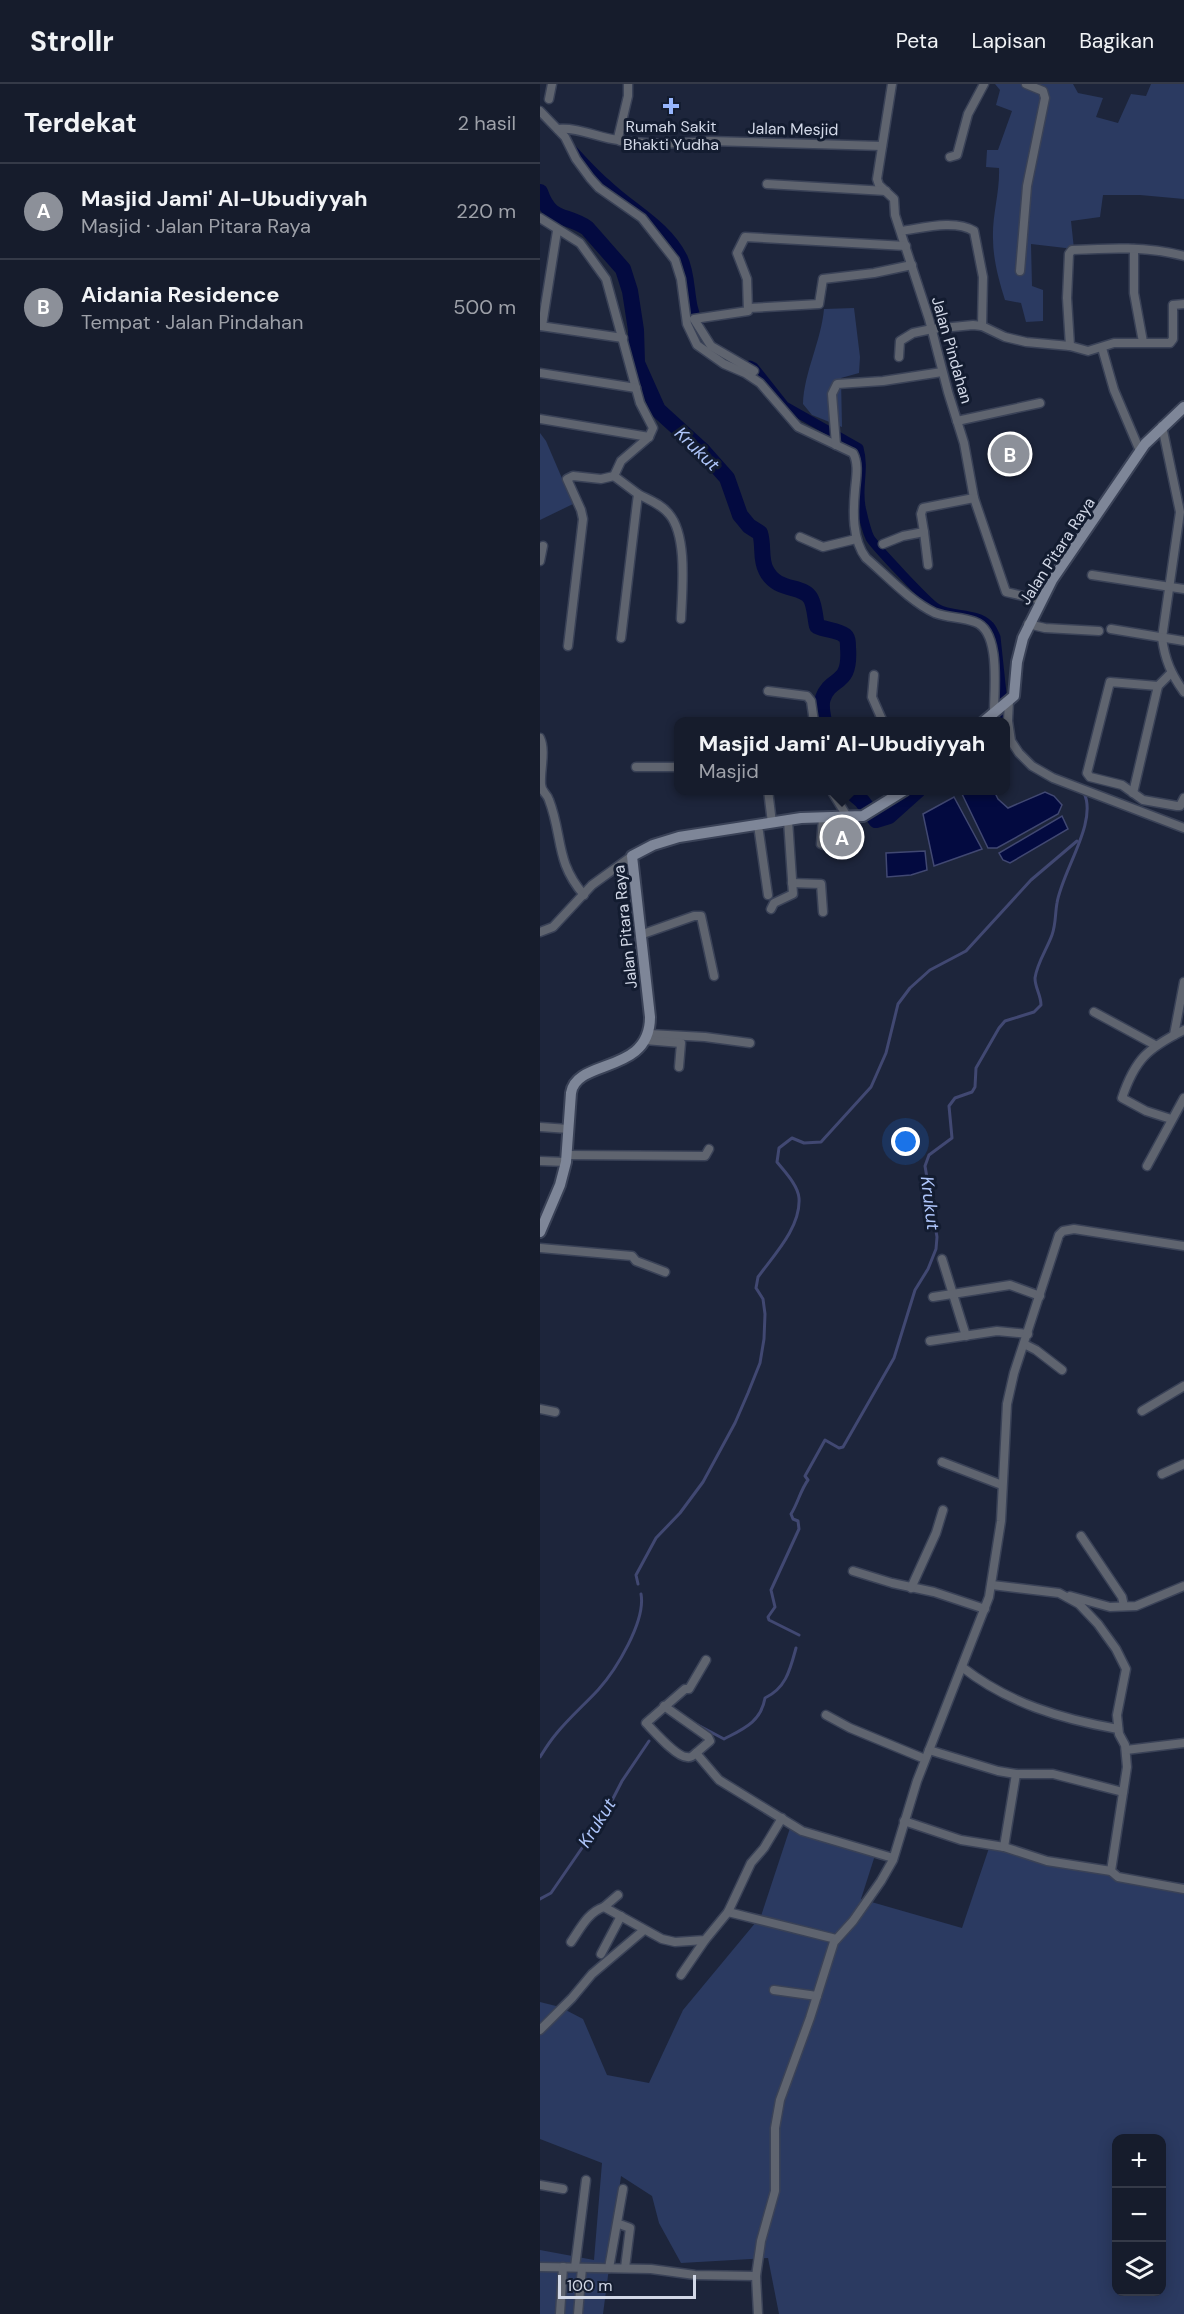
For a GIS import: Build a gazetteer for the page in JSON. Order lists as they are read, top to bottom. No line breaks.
{"streets":{"main road":["Jalan Pitara Raya"],"street":["Jalan Mesjid","Jalan Pindahan"]},"crossings":[["Jalan Mesjid","Jalan Pindahan"],["Jalan Pindahan","Jalan Pitara Raya"]],"water":["Krukut"],"places":{"health":["Rumah Sakit Bhakti Yudha"]},"scale_bar":"100 m","page":{"header":"Strollr","nav":["Peta","Lapisan","Bagikan"],"heading":["Terdekat","2 hasil"],"list":[{"mark":"A","name":"Masjid Jami' Al-Ubudiyyah","note":"Masjid · Jalan Pitara Raya","value":"220 m"},{"mark":"B","name":"Aidania Residence","note":"Tempat · Jalan Pindahan","value":"500 m"}],"pins":["B","A"],"popup":["Masjid Jami' Al-Ubudiyyah","Masjid"],"map_buttons":["+","−"],"scale":"100 m"}}
